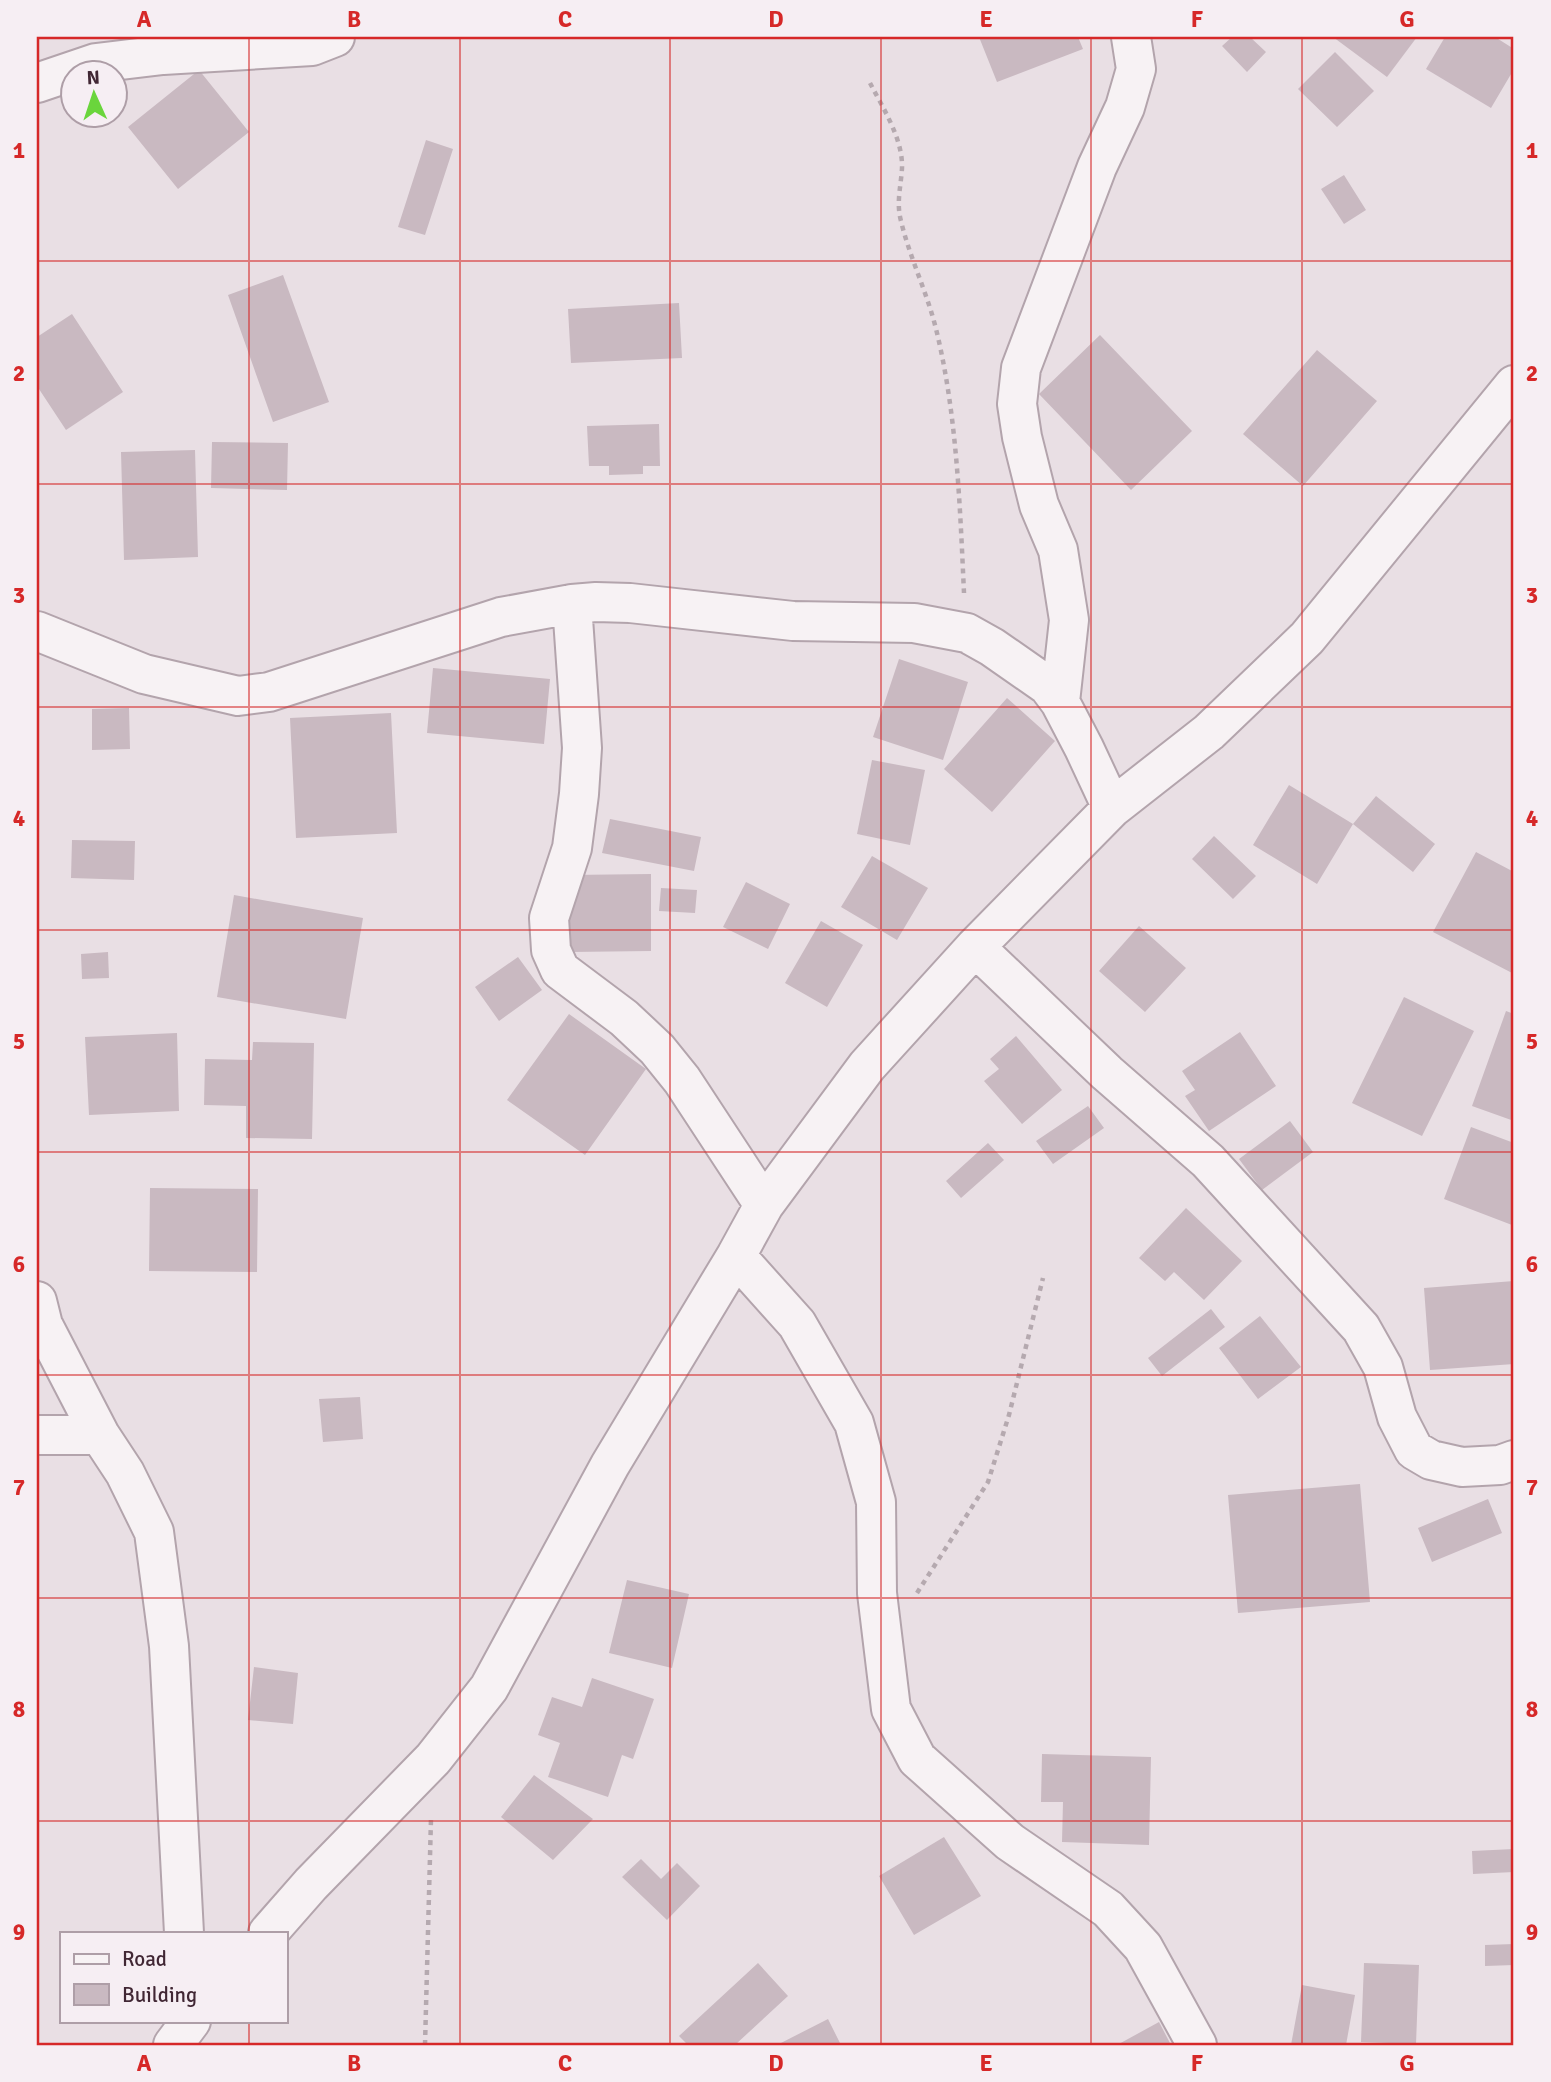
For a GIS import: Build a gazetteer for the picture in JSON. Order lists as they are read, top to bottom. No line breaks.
{"legend":["Road","Building"],"north":"top","grid":{"columns":["A","B","C","D","E","F","G"],"rows":["1","2","3","4","5","6","7","8","9"]}}
